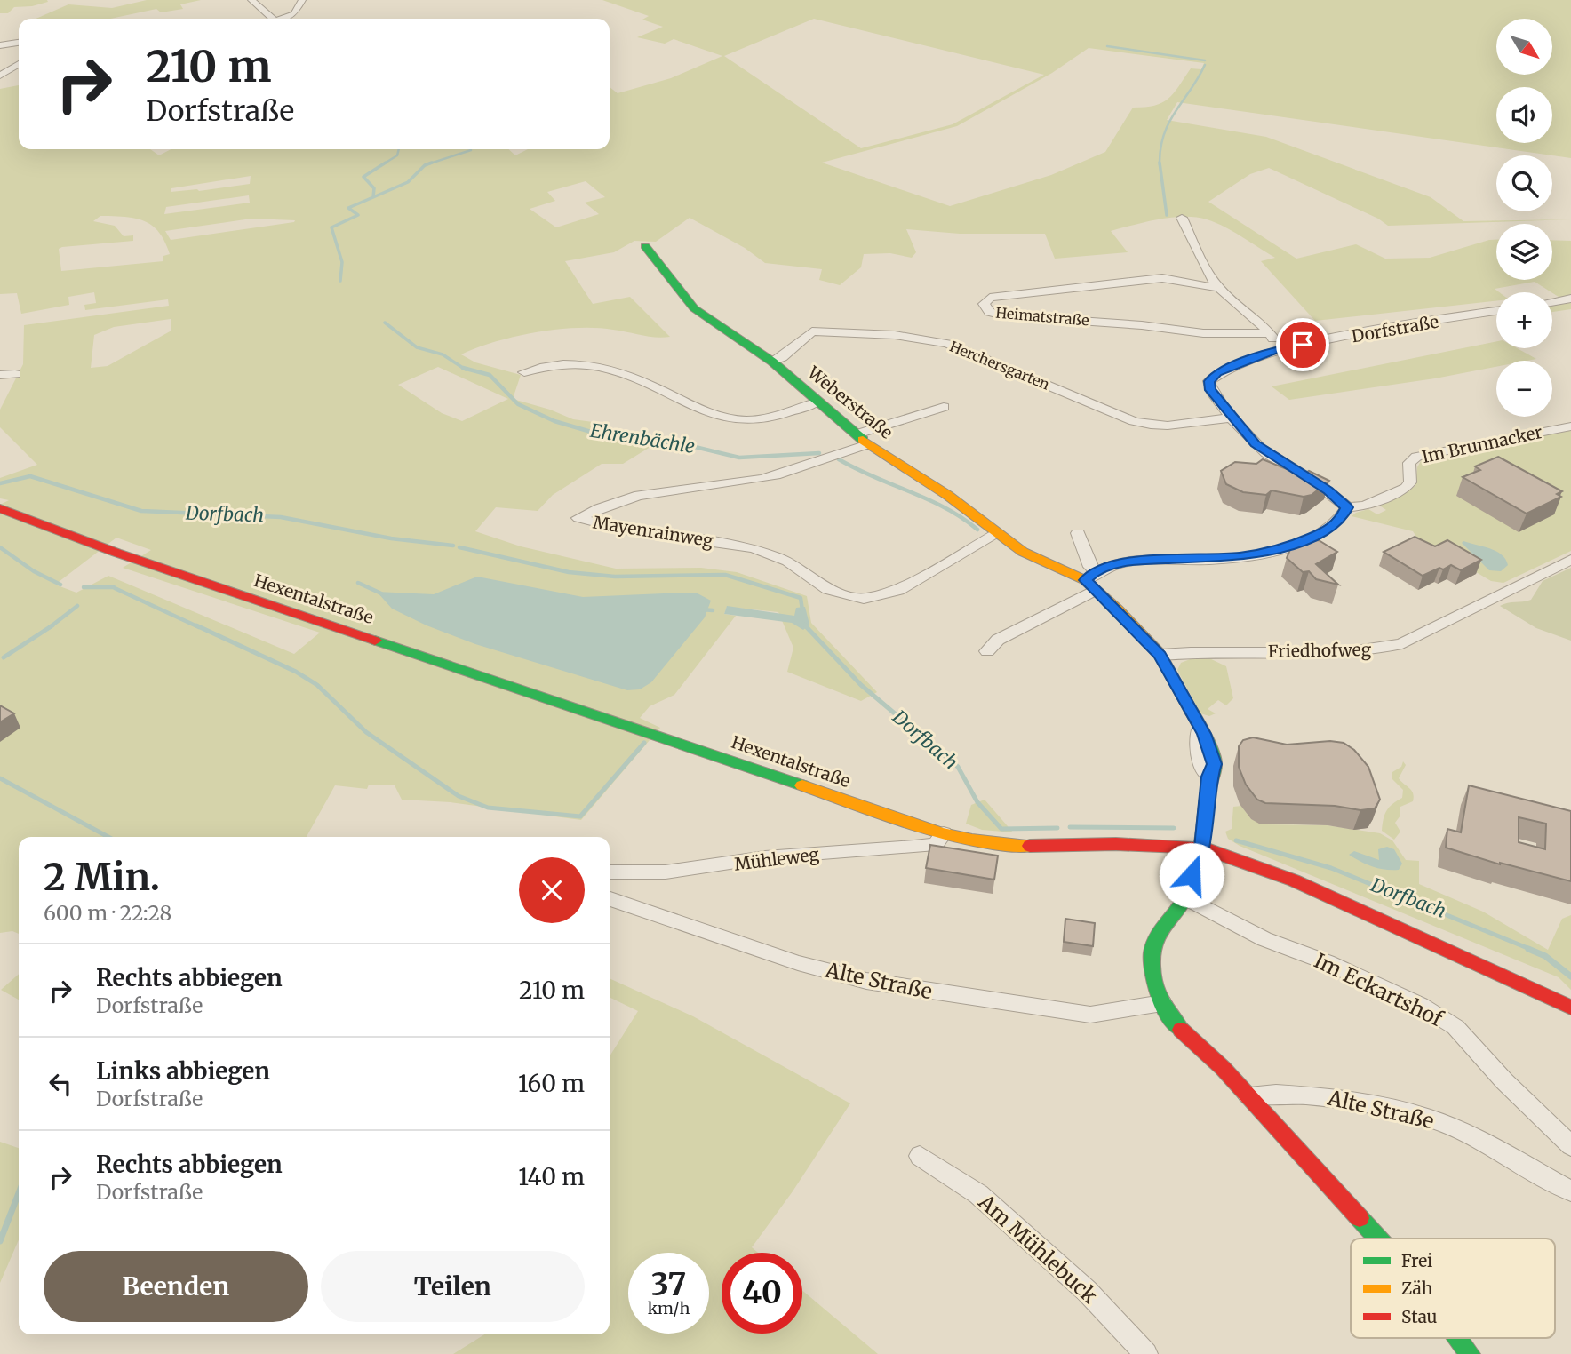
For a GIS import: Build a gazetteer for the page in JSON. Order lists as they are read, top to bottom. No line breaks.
{"streets":{"street":["Heimatstraße","Dorfstraße","Herchersgarten","Weberstraße","Im Brunnacker","Mayenrainweg","Hexentalstraße","Friedhofweg","Mühleweg","Alte Straße","Im Eckartshof","Am Mühlebuck"]},"crossings":[["Dorfstraße","Herchersgarten"],["Dorfstraße","Im Brunnacker"],["Herchersgarten","Weberstraße"],["Weberstraße","Mayenrainweg"],["Hexentalstraße","Mühleweg"]],"water":["Ehrenbächle","Dorfbach"],"legend":["Frei","Zäh","Stau"],"north":"bottom right","page":{"map_buttons":["+","−"],"turn":["210 m","Dorfstraße"],"heading":["2 Min.","600 m · 22:28"],"list":[{"name":"Rechts abbiegen","note":"Dorfstraße","value":"210 m"},{"name":"Links abbiegen","note":"Dorfstraße","value":"160 m"},{"name":"Rechts abbiegen","note":"Dorfstraße","value":"140 m"}],"buttons":["Beenden","Teilen"],"speed":"37 km/h","limit":"40"}}
